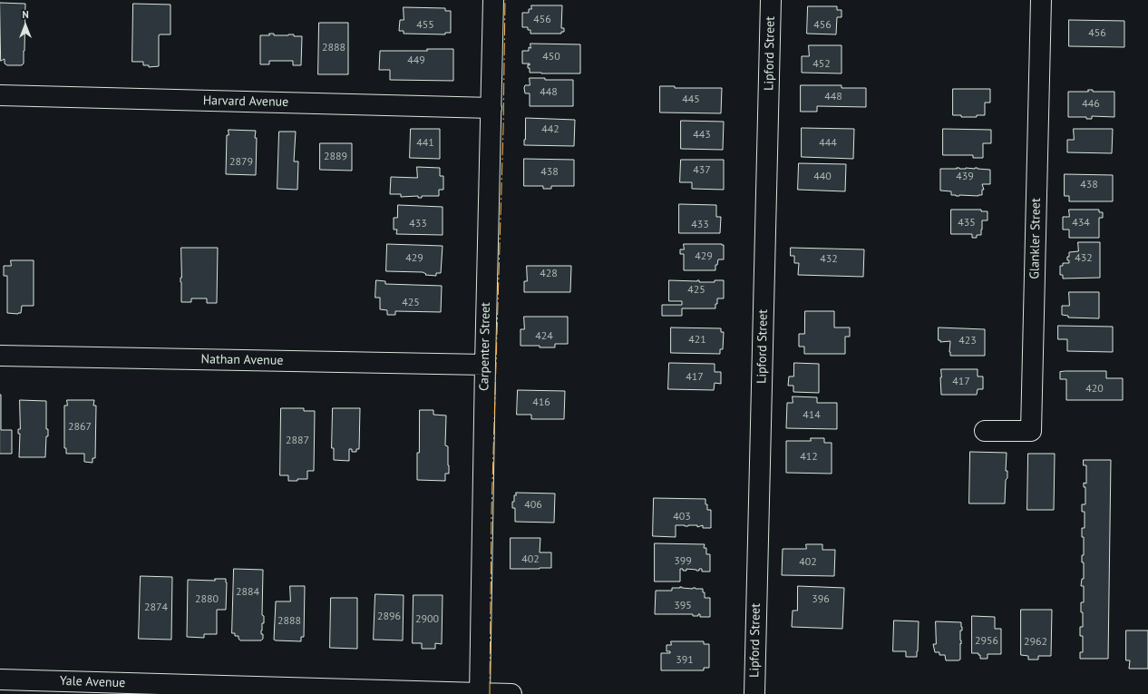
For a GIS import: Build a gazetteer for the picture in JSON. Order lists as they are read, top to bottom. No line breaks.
{"streets":{"street":["Lipford Street","Harvard Avenue","Glankler Street","Carpenter Street","Nathan Avenue","Yale Avenue"]},"crossings":[["Harvard Avenue","Carpenter Street"],["Carpenter Street","Nathan Avenue"],["Carpenter Street","Yale Avenue"]],"house_numbers":["456","455","456","456","2888","450","449","452","448","448","445","446","442","443","441","444","2889","2879","437","438","440","439","438","435","434","433","433","429","429","432","432","428","425","425","424","421","423","417","417","420","416","414","2867","2887","412","406","403","402","399","402","2884","2880","396","395","2874","2896","2900","2888","2956","2962","391"],"north":"top"}
